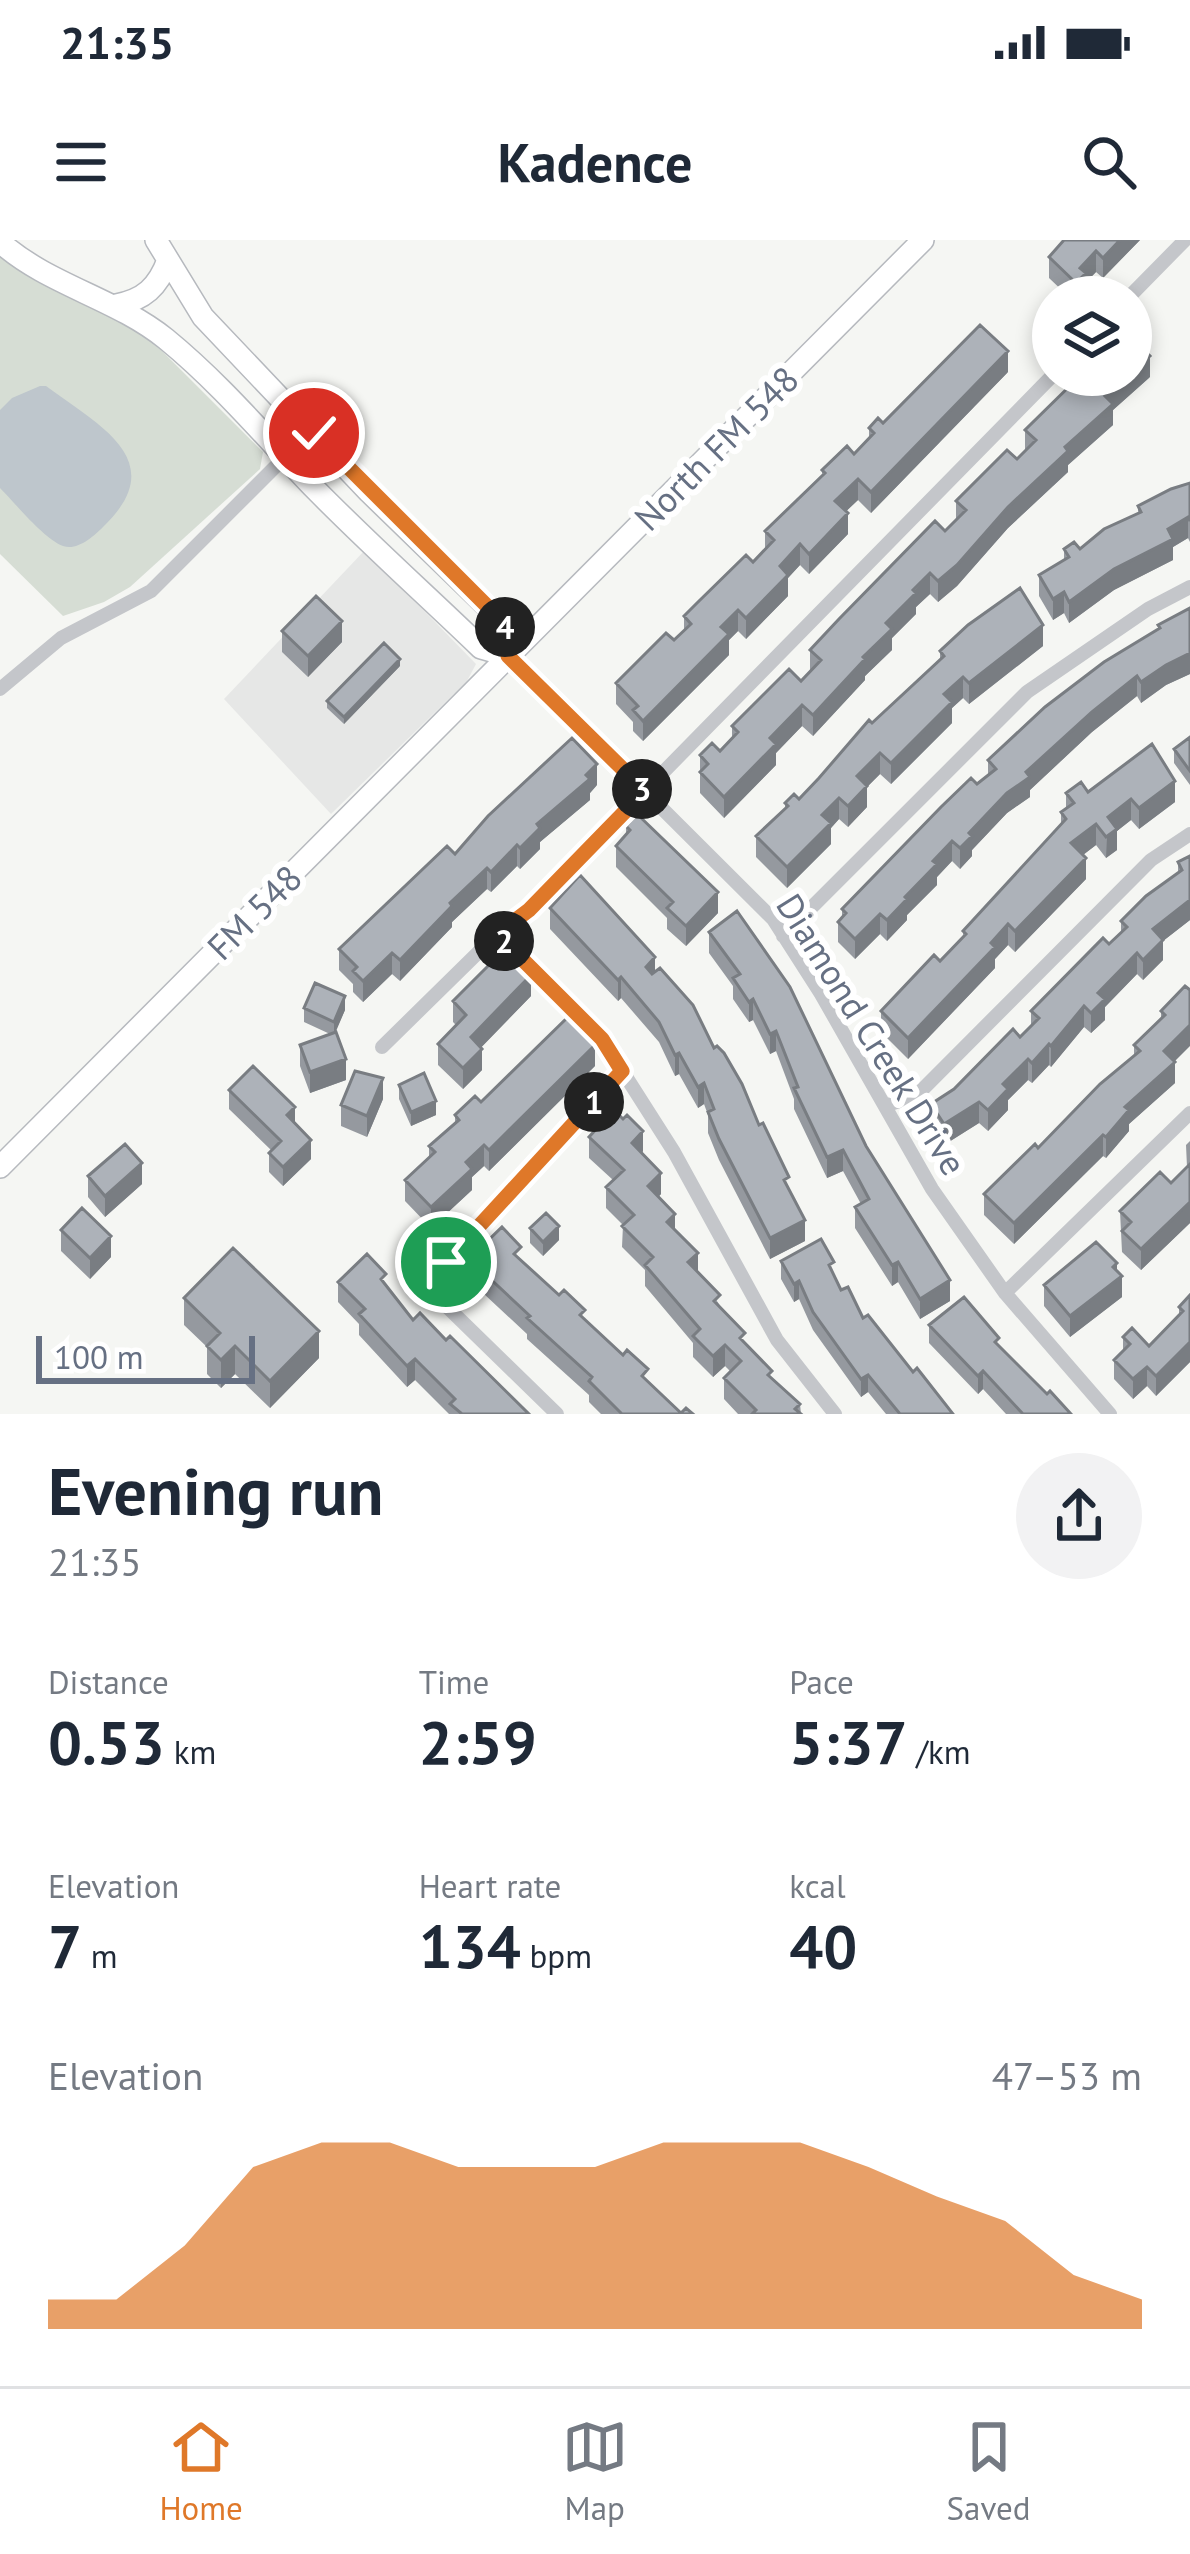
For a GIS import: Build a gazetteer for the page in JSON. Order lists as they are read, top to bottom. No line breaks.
{"streets":{"main road":["North FM 548","FM 548"],"street":["Diamond Creek Drive"]},"crossings":[["North FM 548","FM 548"],["North FM 548","Diamond Creek Drive"],["FM 548","Diamond Creek Drive"]],"scale_bar":"100 m","page":{"status":"21:35","header":"Kadence","pins":["4","3","2","1"],"scale":"100 m","heading":["Evening run","21:35"],"stats":[["Distance","0.53 km"],["Time","2:59"],["Pace","5:37 /km"],["Elevation","7 m"],["Heart rate","134 bpm"],["kcal","40"]],"chart":["Elevation","47–53 m"],"tabs":["Home","Map","Saved"]}}
